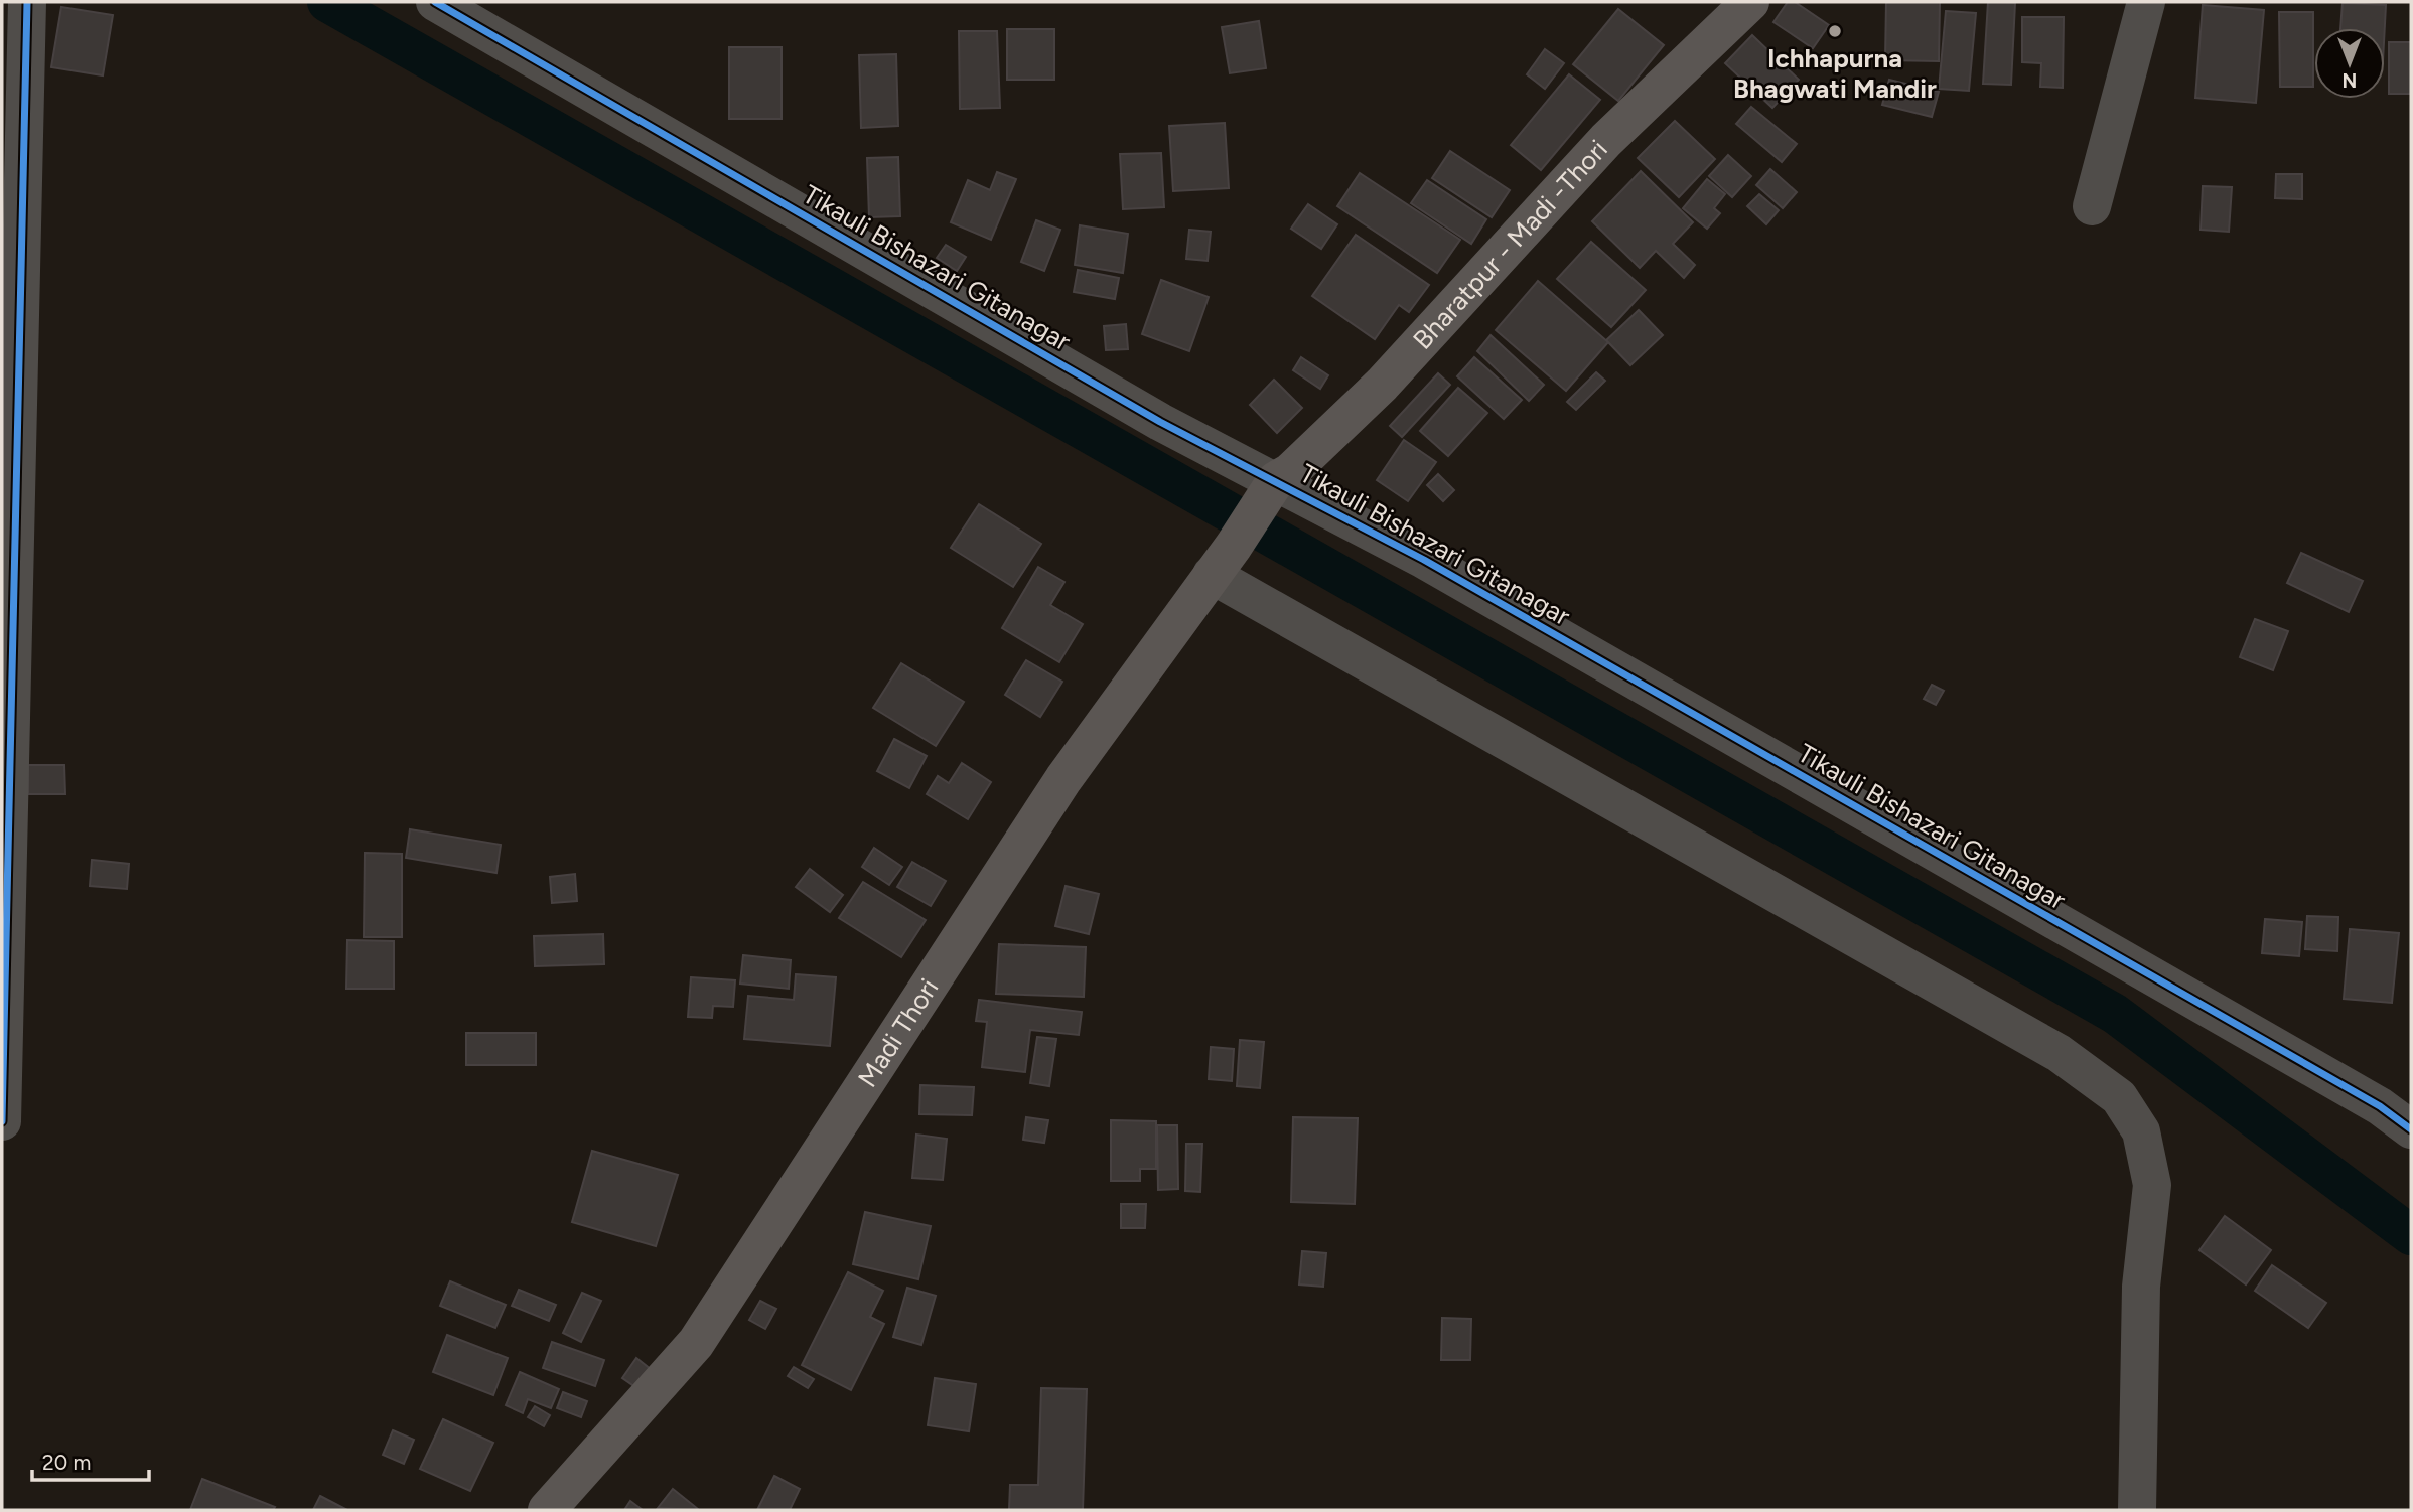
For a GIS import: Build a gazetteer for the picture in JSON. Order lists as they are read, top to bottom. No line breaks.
{"streets":{"main road":["Bharatpur - Madi -Thori","Madi Thori"],"street":["Tikauli Bishazari Gitanagar"]},"crossings":[["Bharatpur - Madi -Thori","Tikauli Bishazari Gitanagar"],["Bharatpur - Madi -Thori","Madi Thori"]],"places":["Ichhapurna Bhagwati Mandir"],"scale_bar":"20 m","north":"bottom"}
